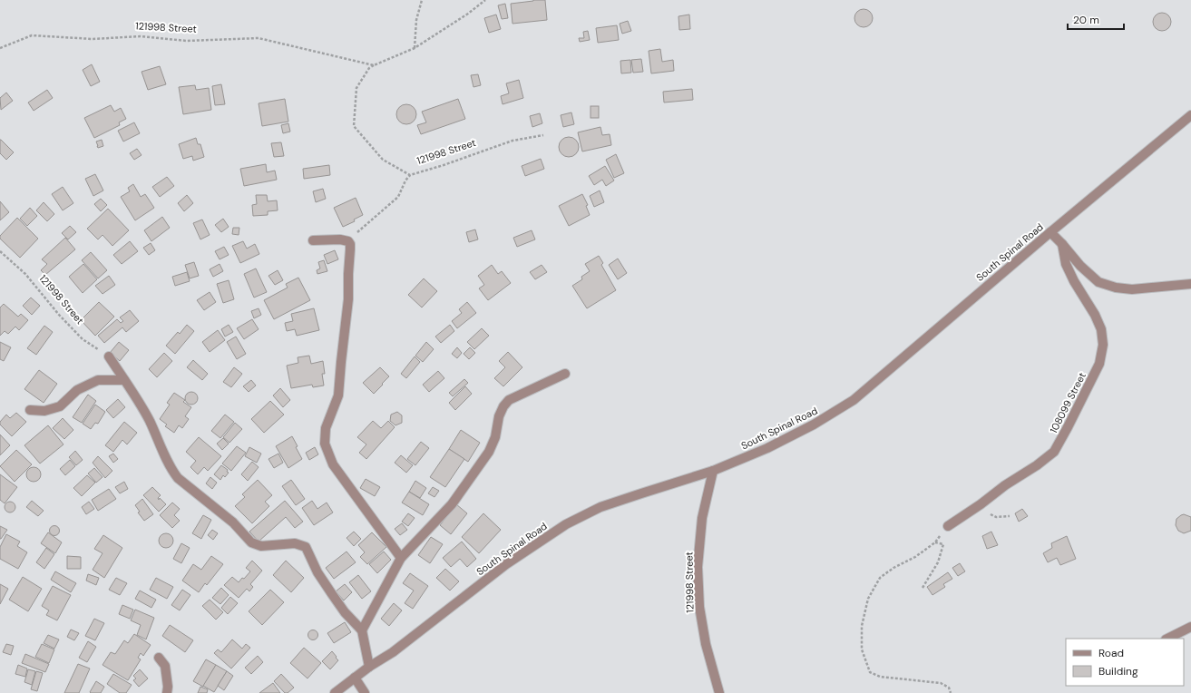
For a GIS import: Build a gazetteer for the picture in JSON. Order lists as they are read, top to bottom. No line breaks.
{"streets":{"street":["121998 Street","South Spinal Road","108099 Street"]},"crossings":[["121998 Street","South Spinal Road"]],"legend":["Road","Building"],"scale_bar":"20 m"}
